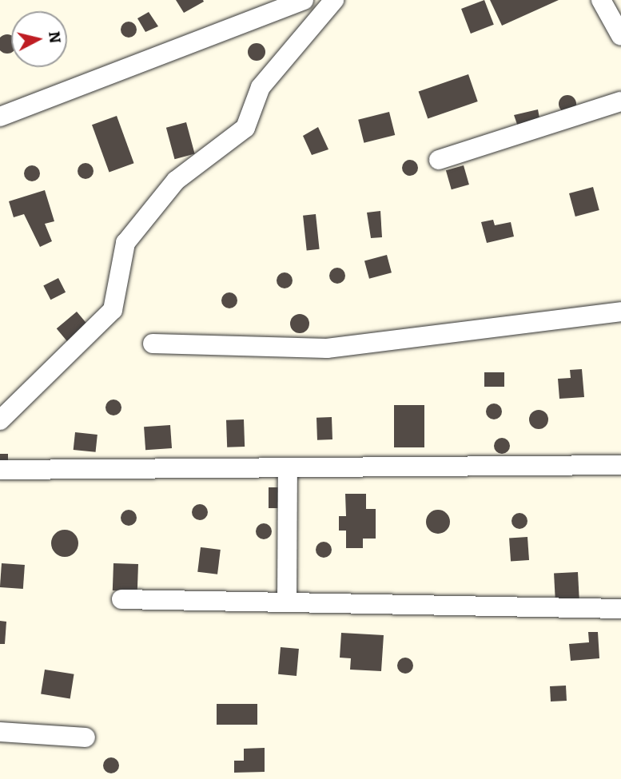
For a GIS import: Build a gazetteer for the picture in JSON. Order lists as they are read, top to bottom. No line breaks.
{"north":"right"}
